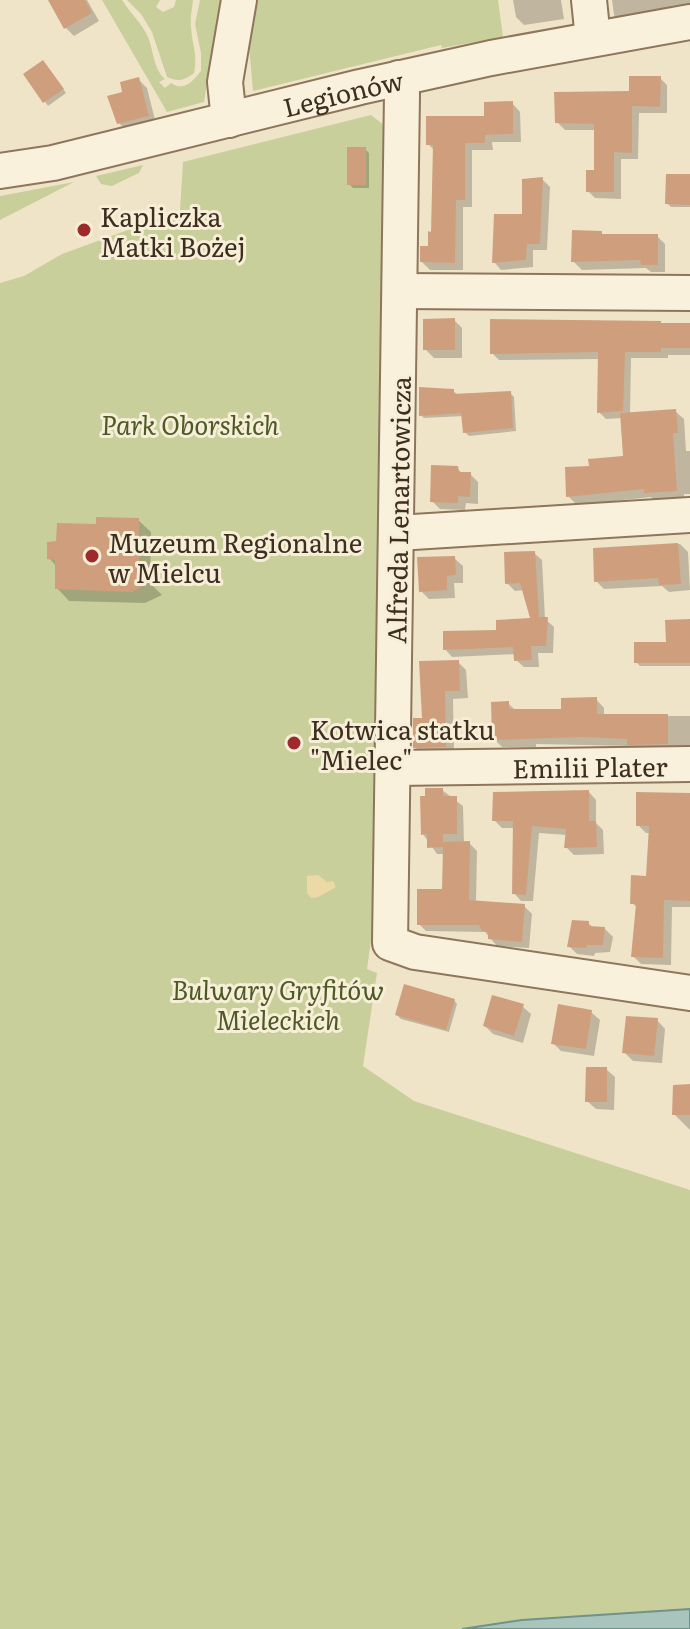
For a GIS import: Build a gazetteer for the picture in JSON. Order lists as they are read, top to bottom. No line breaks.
{"streets":{"street":["Legionów","Alfreda Lenartowicza","Emilii Plater"]},"crossings":[["Legionów","Alfreda Lenartowicza"],["Alfreda Lenartowicza","Emilii Plater"]],"parks":["Park Oborskich","Bulwary Gryfitów Mieleckich"],"places":["Kapliczka Matki Bożej","Muzeum Regionalne w Mielcu","Kotwica statku \"Mielec\""]}
